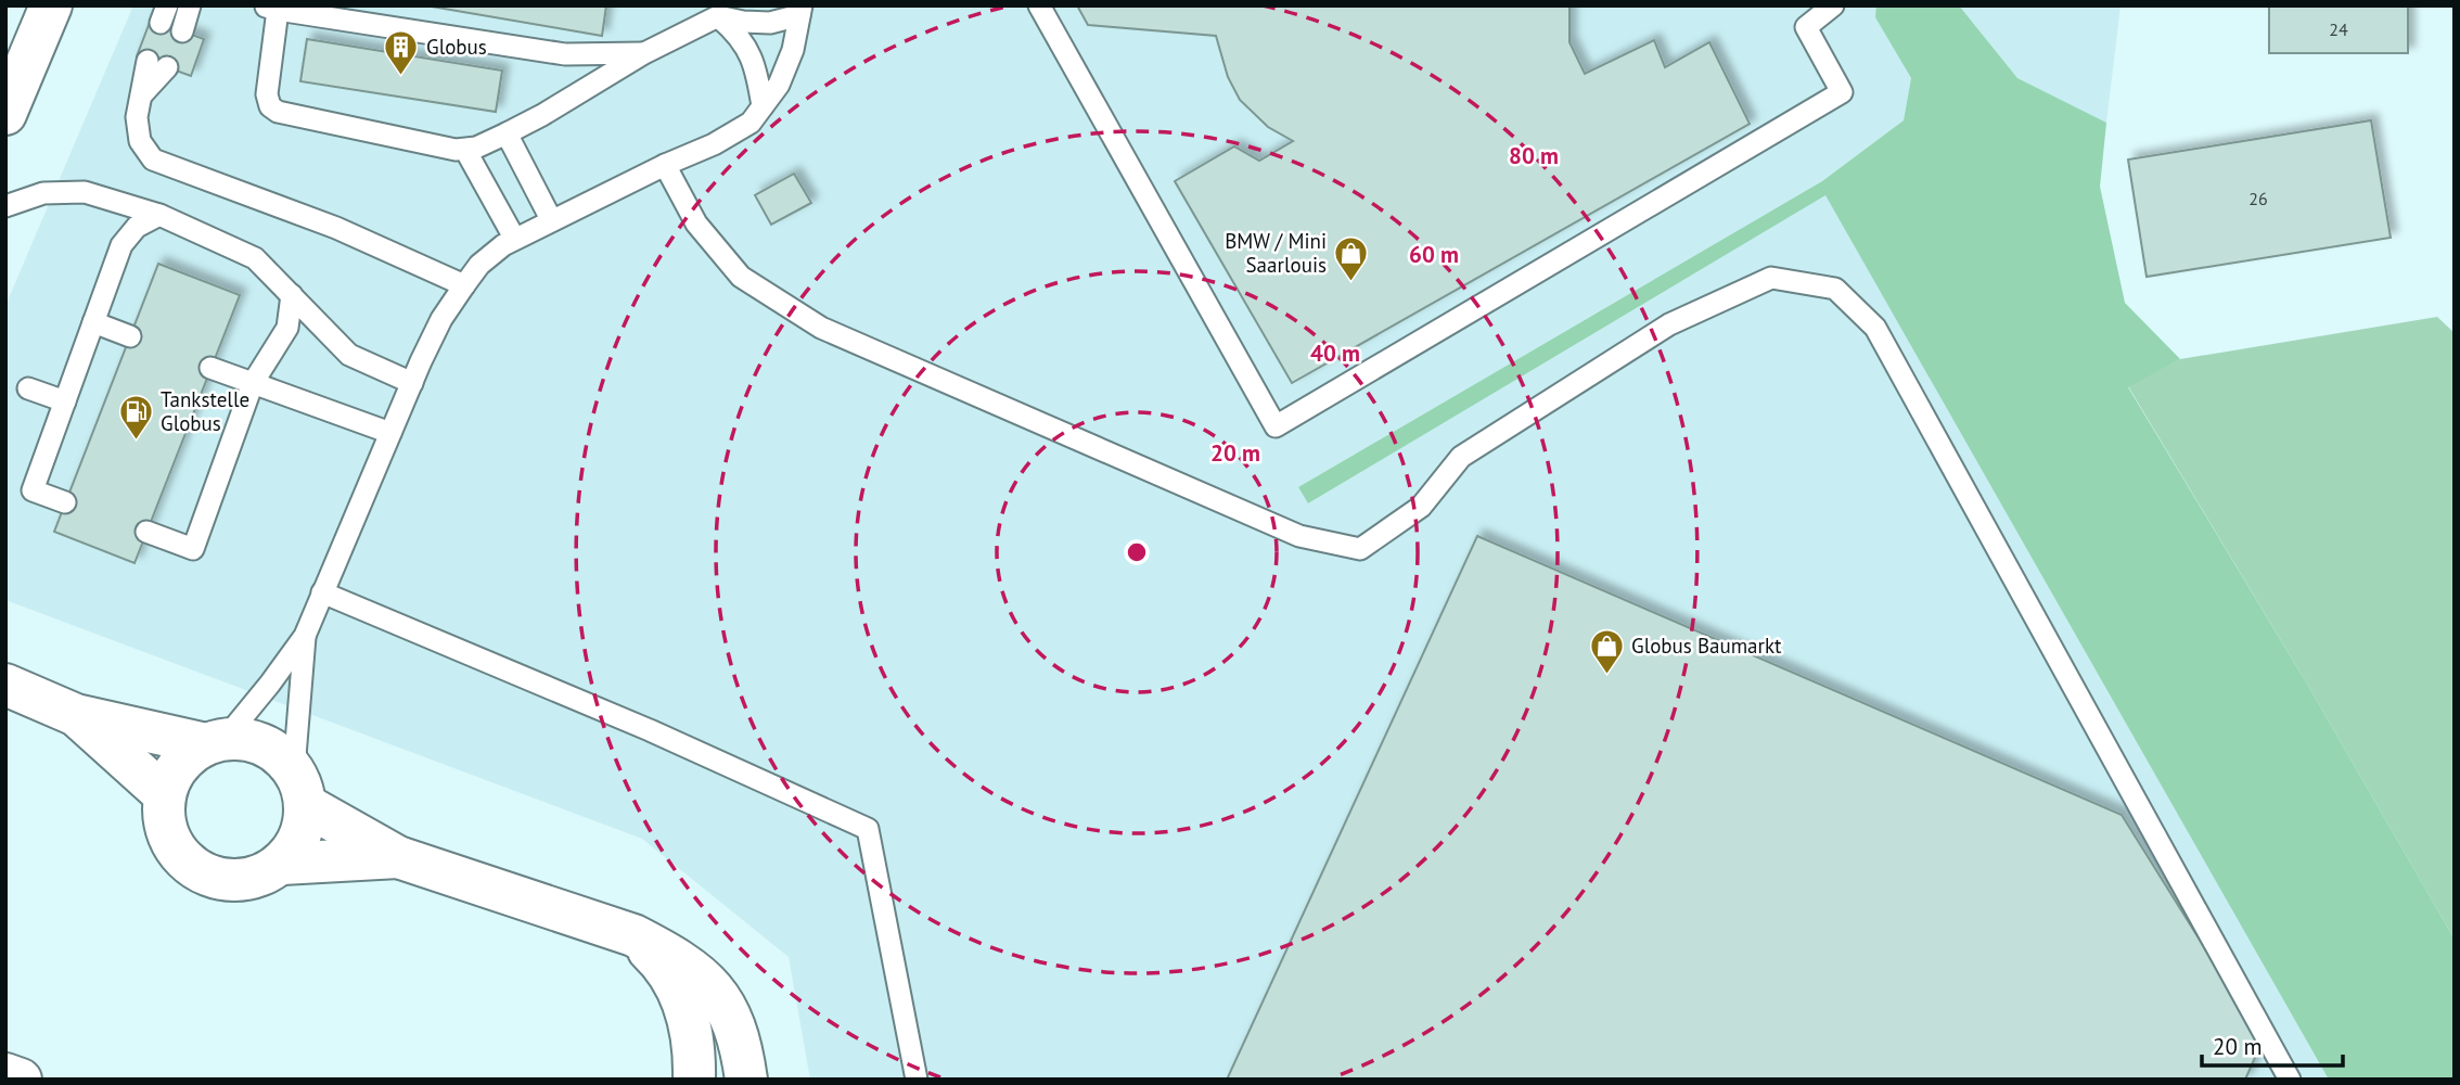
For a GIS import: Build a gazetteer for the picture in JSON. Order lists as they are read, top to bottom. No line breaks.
{"places":{"building":["Globus"],"shop":["BMW / Mini Saarlouis","Globus Baumarkt"],"fuel station":["Tankstelle Globus"]},"house_numbers":["24","26"],"scale_bar":"20 m","rings":["80 m","60 m","40 m","20 m"]}
